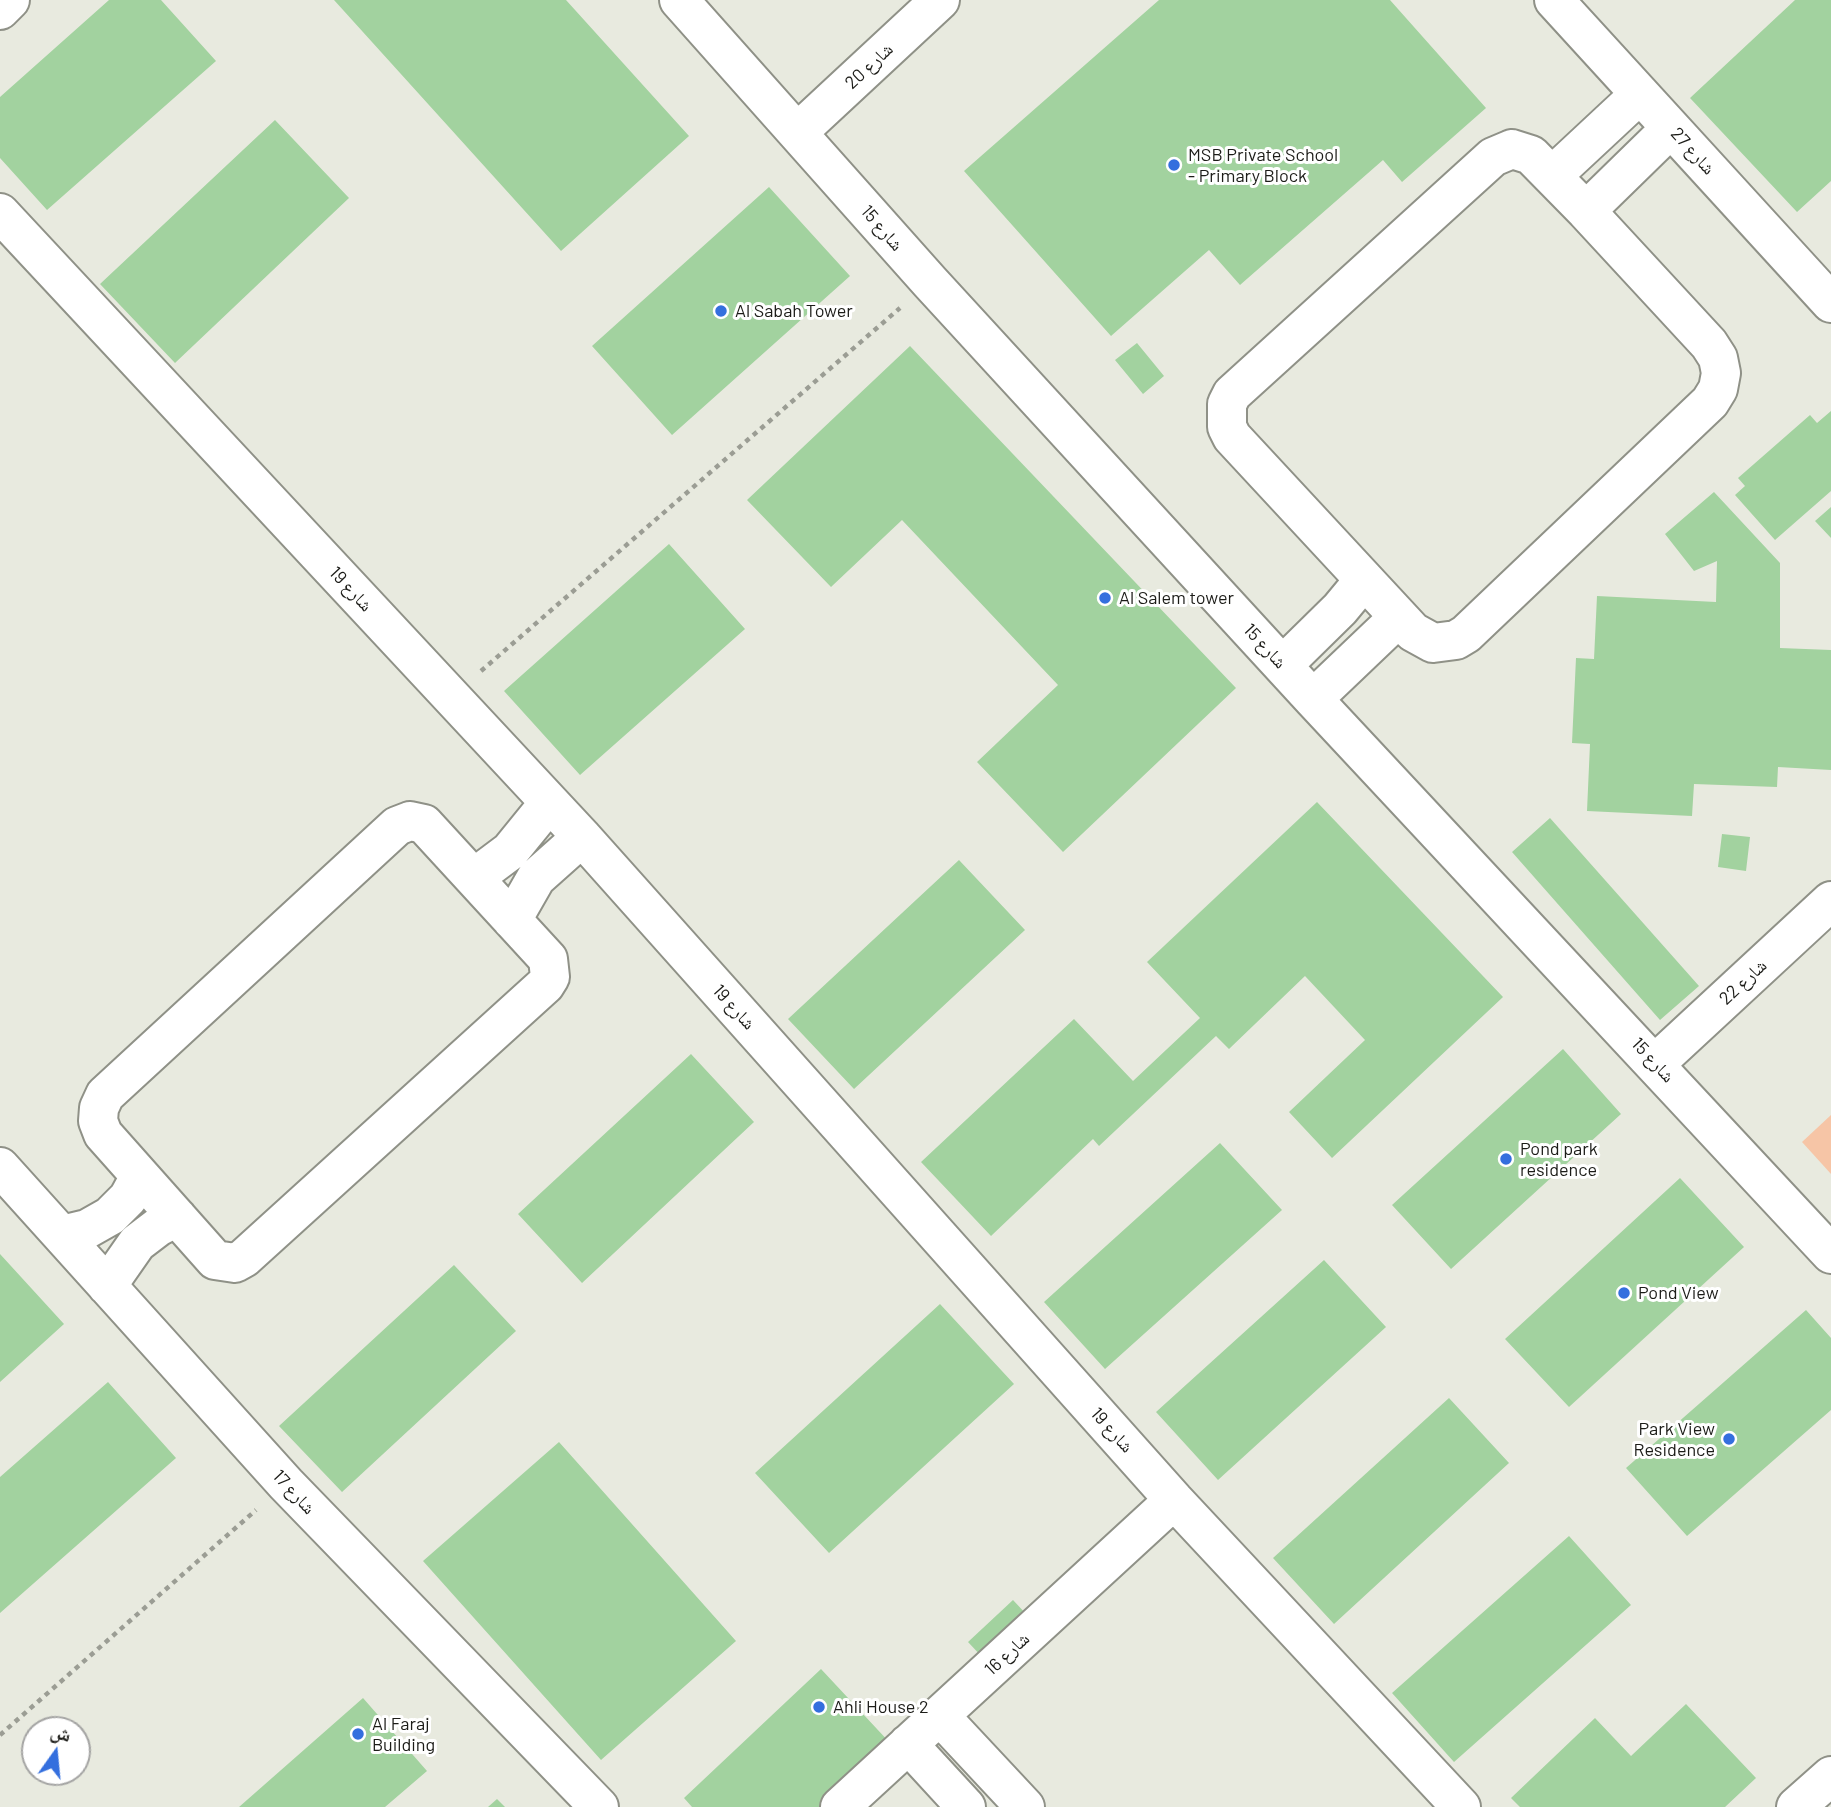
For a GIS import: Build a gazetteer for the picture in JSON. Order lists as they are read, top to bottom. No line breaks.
{"streets":{"street":["شارع 20","شارع 27","شارع 15","شارع 19","شارع 22","شارع 17","شارع 16"]},"crossings":[["شارع 20","شارع 15"],["شارع 15","شارع 22"],["شارع 19","شارع 16"]],"places":["MSB Private School - Primary Block","Al Sabah Tower","Al Salem tower","Pond park residence","Pond View","Park View Residence","Ahli House 2","Al Faraj Building"],"north":"top"}
